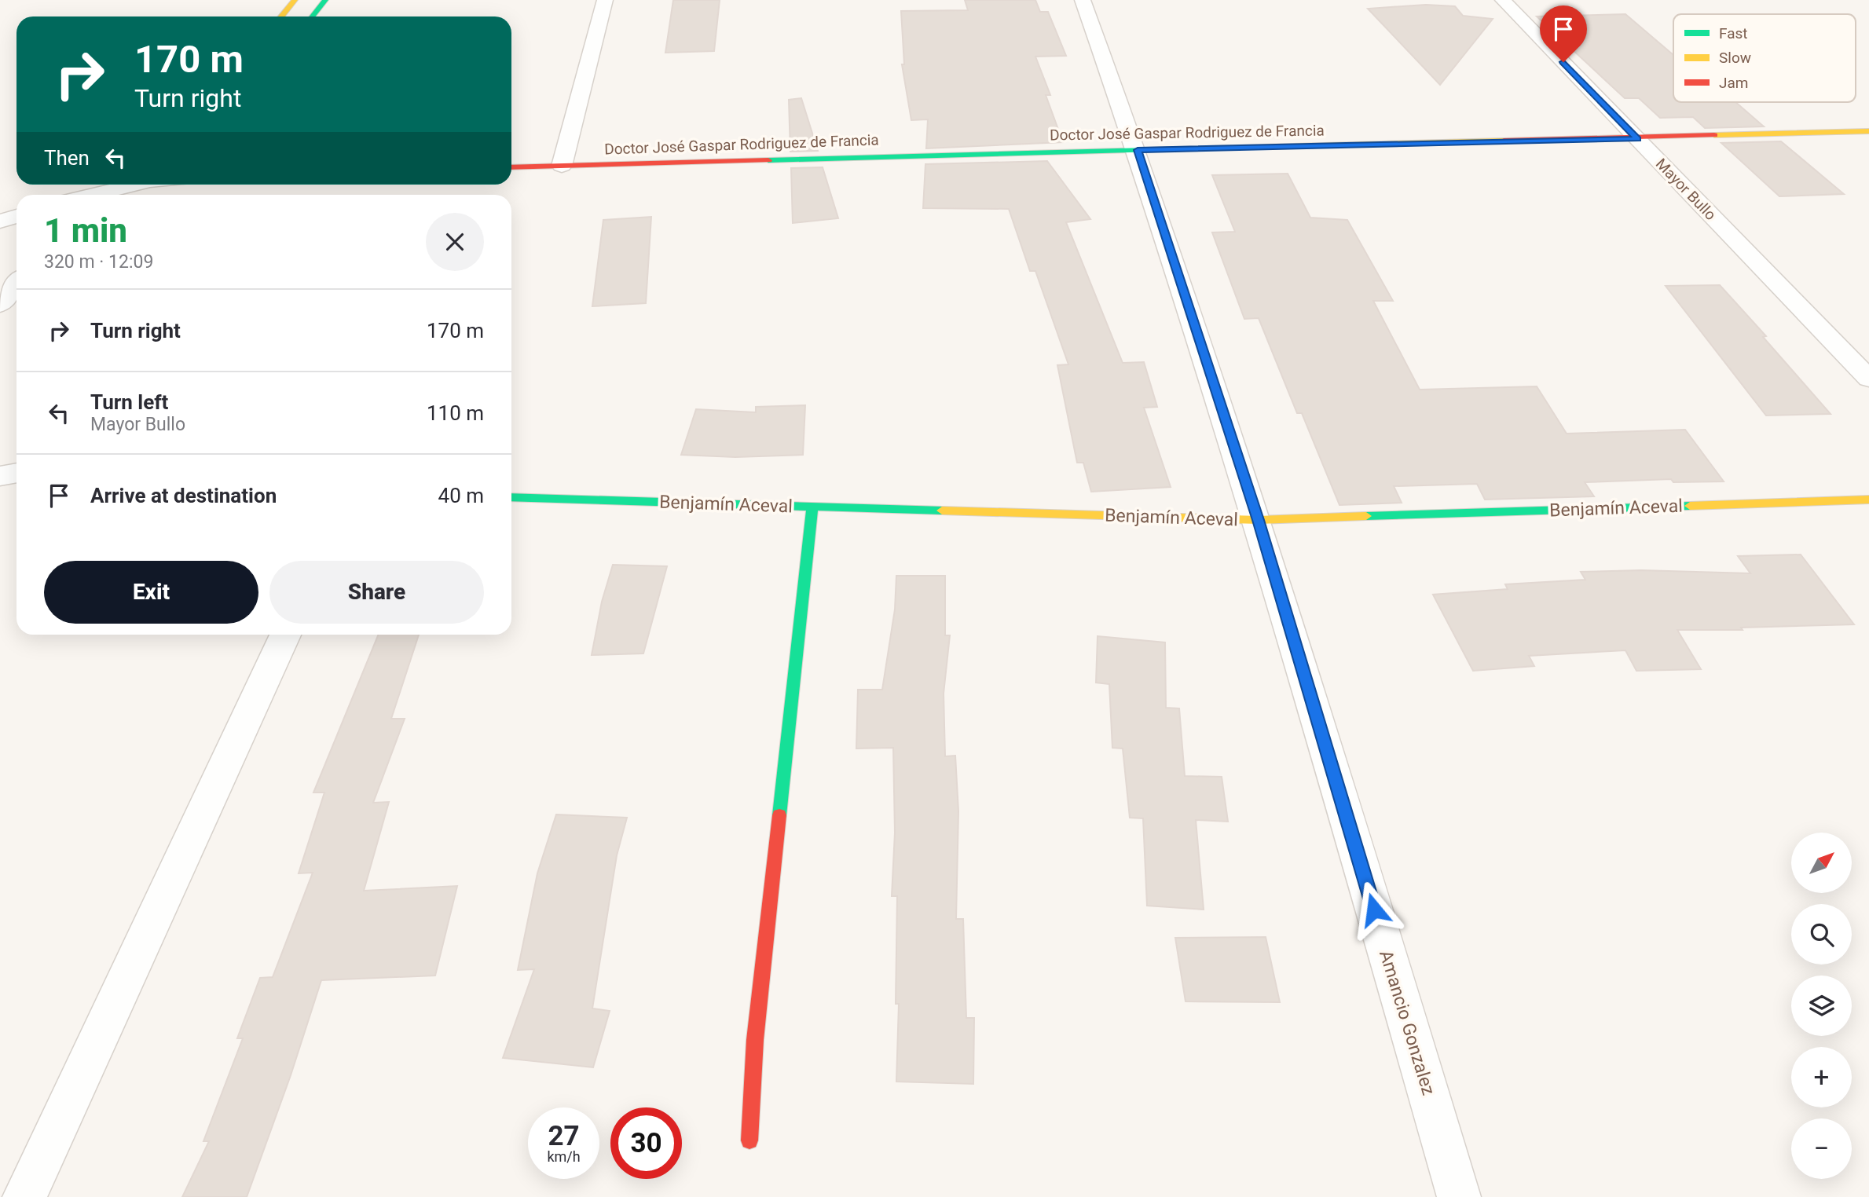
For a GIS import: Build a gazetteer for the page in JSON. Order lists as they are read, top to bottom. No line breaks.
{"streets":{"street":["Doctor José Gaspar Rodriguez de Francia","Mayor Bullo","Benjamín Aceval","Amancio Gonzalez"]},"crossings":[["Doctor José Gaspar Rodriguez de Francia","Mayor Bullo"],["Doctor José Gaspar Rodriguez de Francia","Amancio Gonzalez"],["Benjamín Aceval","Amancio Gonzalez"]],"legend":["Fast","Slow","Jam"],"north":"top right","page":{"turn":["170 m","Turn right"],"then":"Then","heading":["1 min","320 m · 12:09"],"list":[{"name":"Turn right","value":"170 m"},{"name":"Turn left","note":"Mayor Bullo","value":"110 m"},{"name":"Arrive at destination","value":"40 m"}],"buttons":["Exit","Share"],"map_buttons":["+","−"],"speed":"27 km/h","limit":"30"}}
